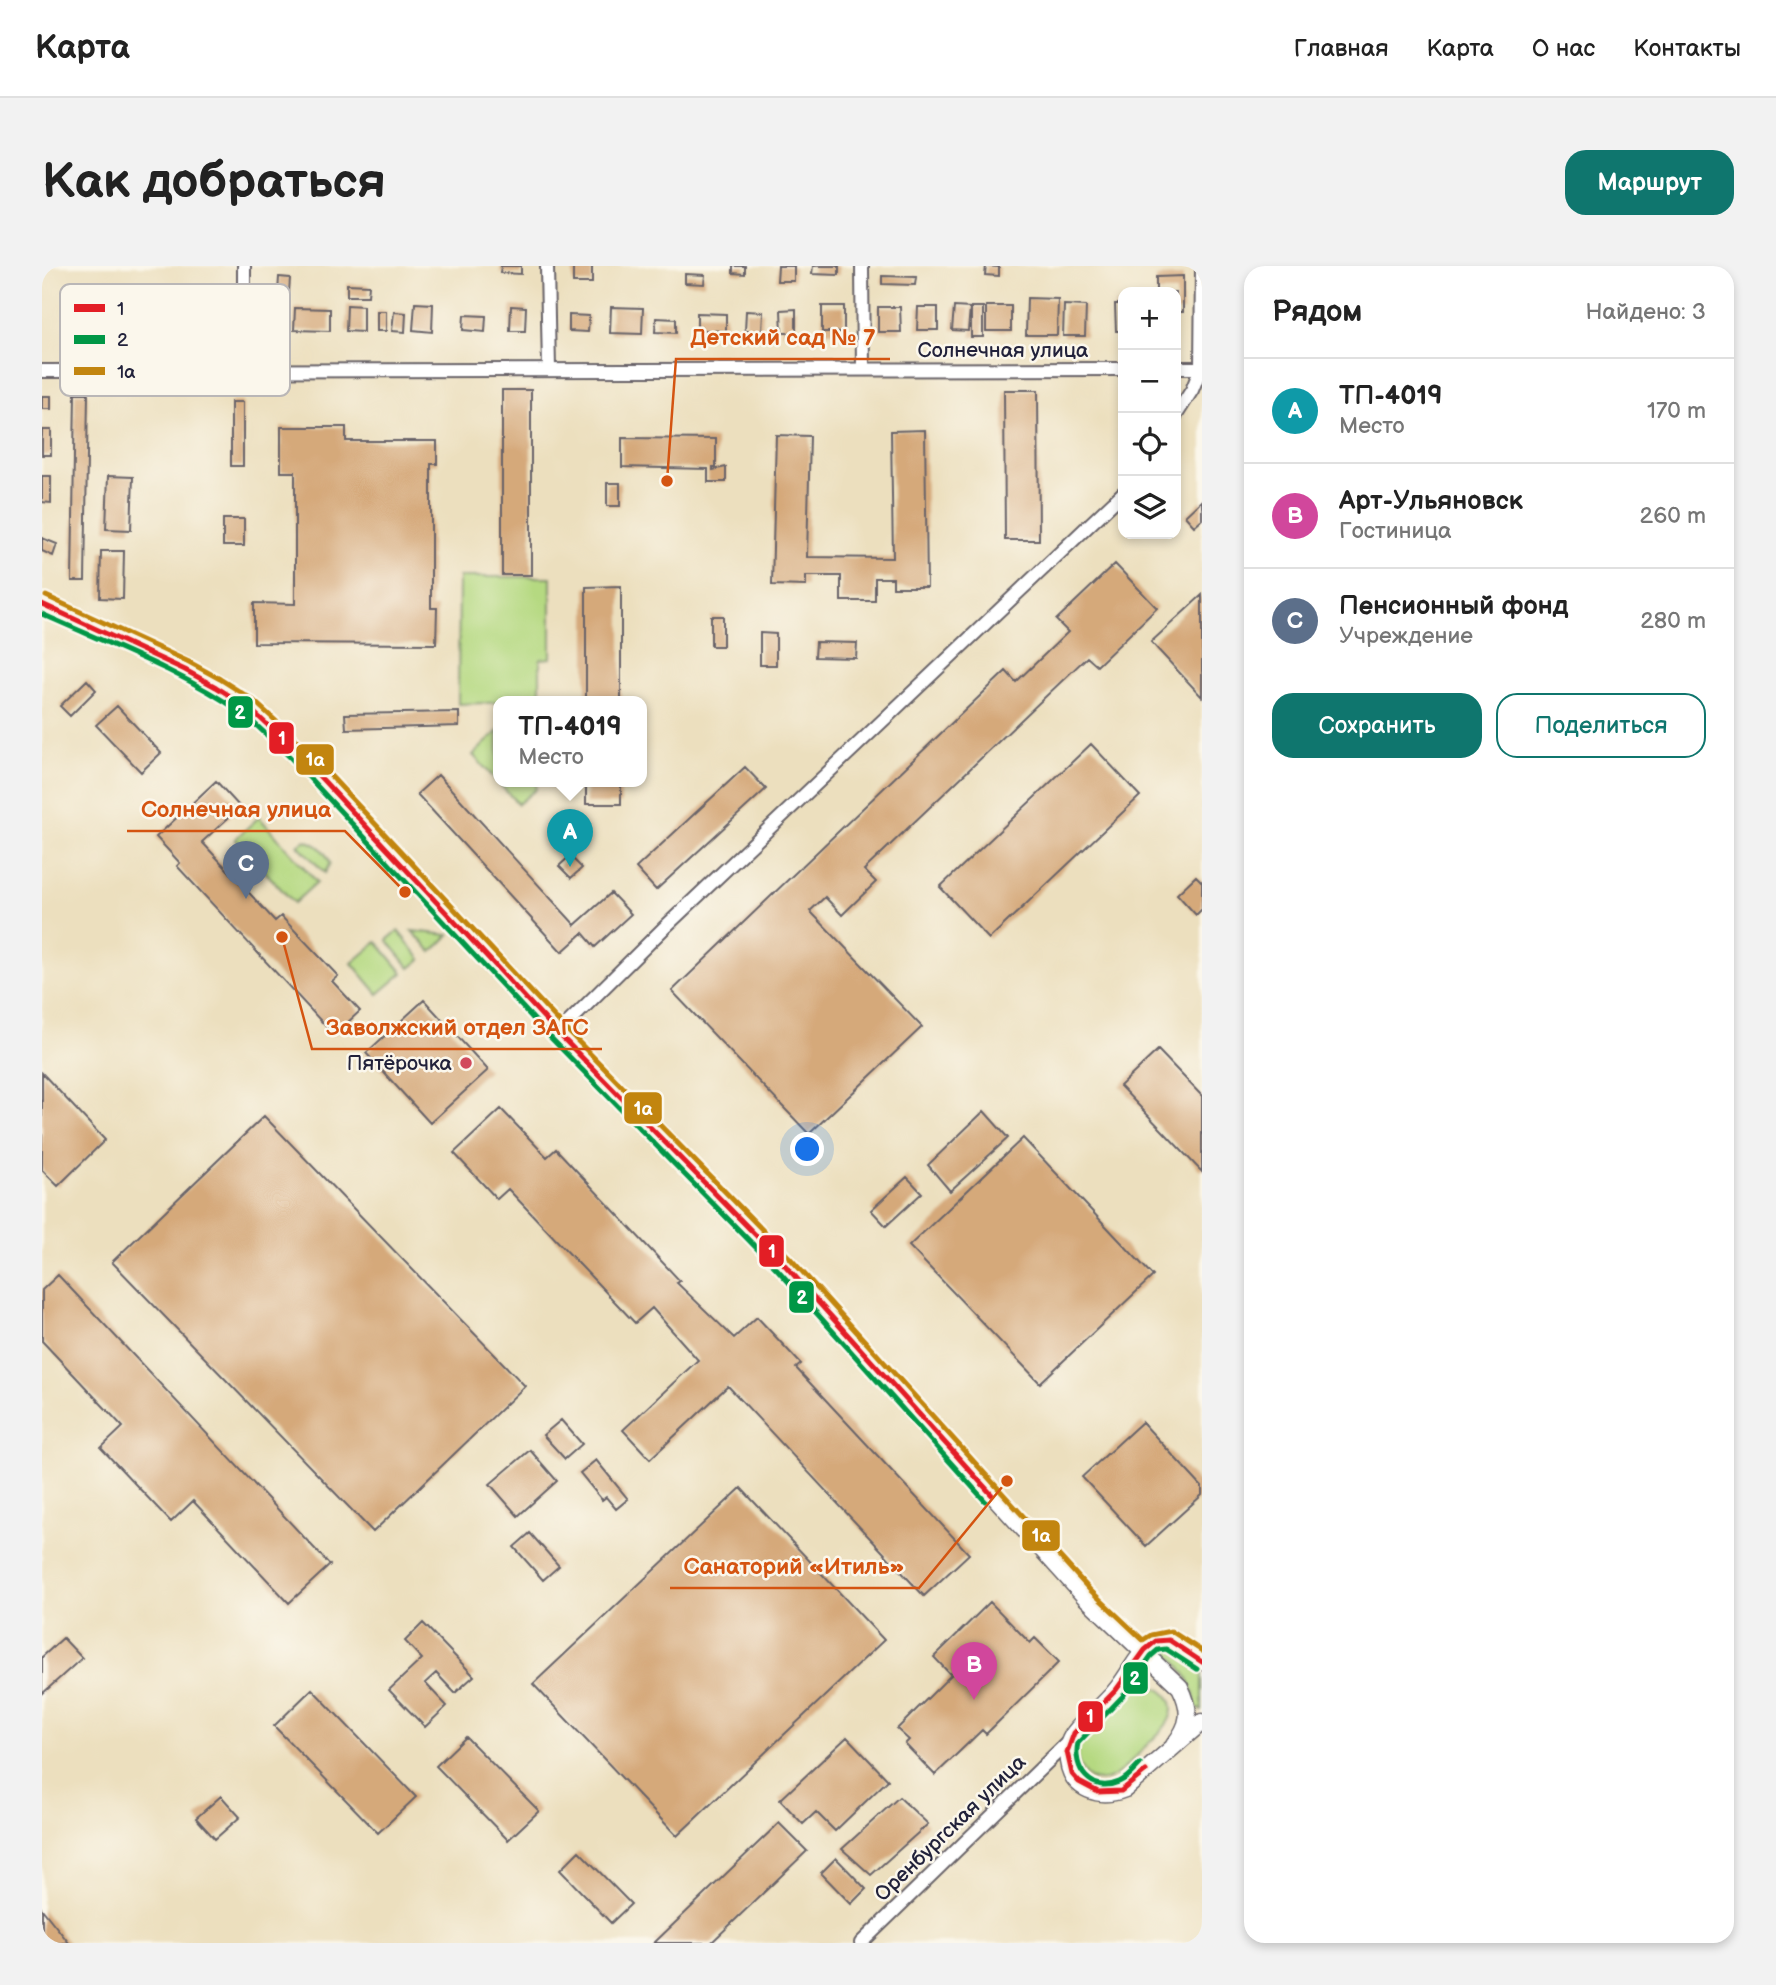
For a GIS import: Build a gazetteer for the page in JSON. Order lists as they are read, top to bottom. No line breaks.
{"streets":{"street":["Солнечная улица","Оренбургская улица"]},"places":["Детский сад № 7","Солнечная улица","Заволжский отдел ЗАГС","Пятёрочка","Санаторий «Итиль»"],"lines":["transit line 1а","transit line 1","transit line 2"],"legend":["1","2","1а"],"page":{"header":"Карта","nav":["Главная","Карта","О нас","Контакты"],"buttons":["Маршрут",["Сохранить","Поделиться"]],"title":"Как добраться","heading":["Рядом","Найдено: 3"],"map_buttons":["+","−"],"list":[{"mark":"A","name":"ТП-4019","note":"Место","value":"170 m"},{"mark":"B","name":"Арт-Ульяновск","note":"Гостиница","value":"260 m"},{"mark":"C","name":"Пенсионный фонд","note":"Учреждение","value":"280 m"}],"popup":["ТП-4019","Место"],"pins":["A","C","B"]}}
